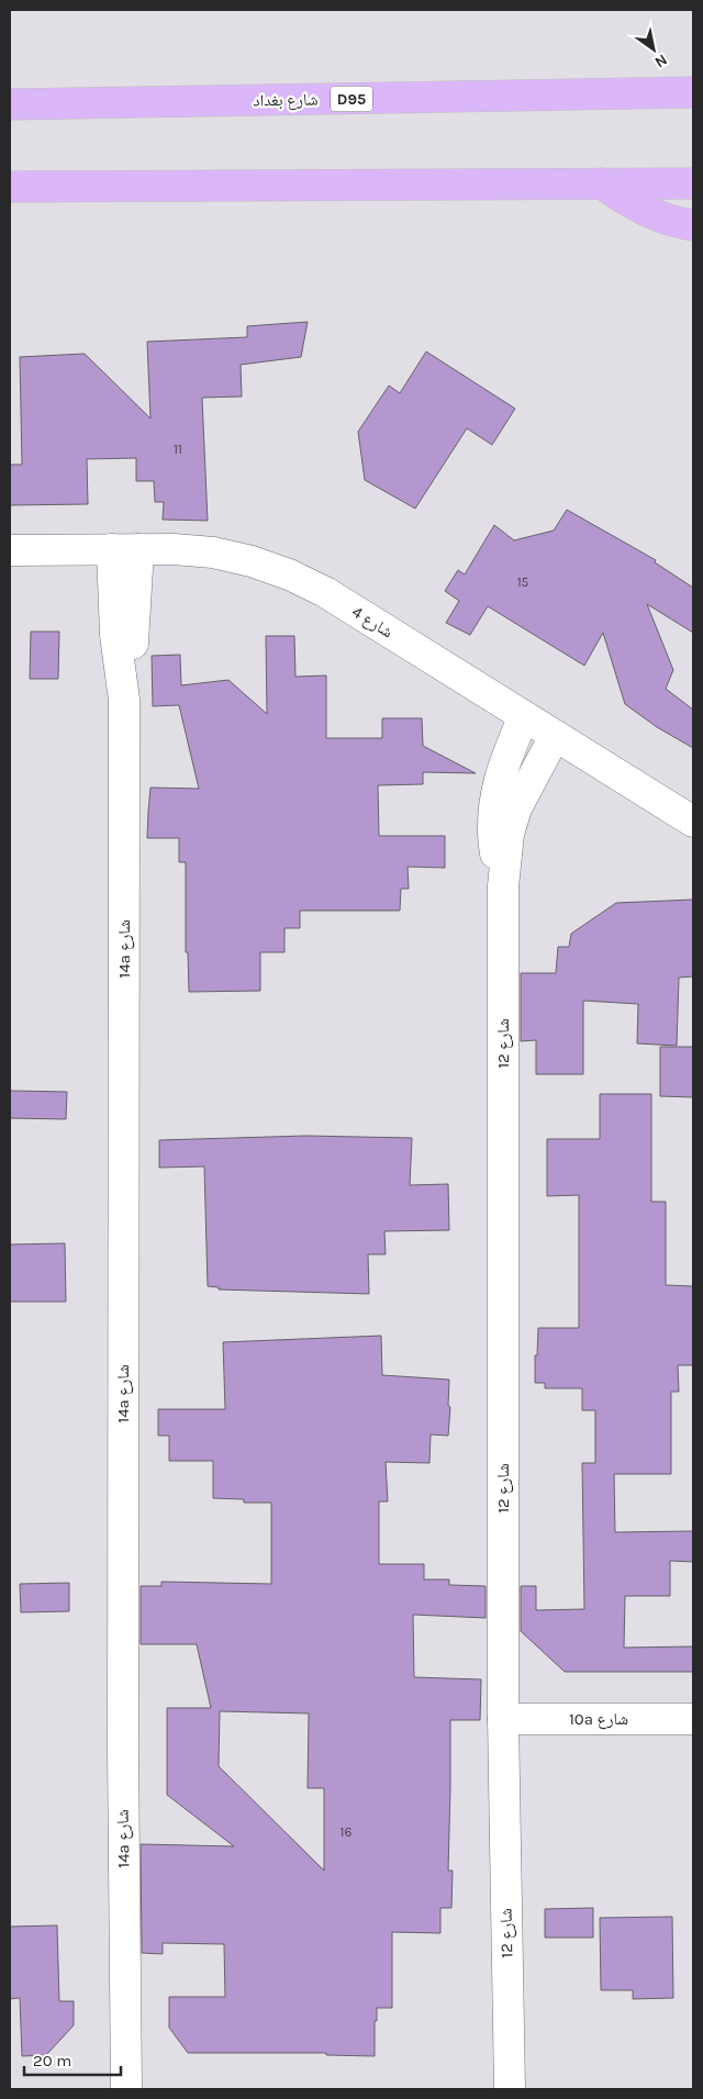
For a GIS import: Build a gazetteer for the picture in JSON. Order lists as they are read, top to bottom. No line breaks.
{"streets":{"main road":["D95","شارع بغداد"],"street":["شارع 4","14a شارع","شارع 12","10a شارع"]},"crossings":[["شارع 4","14a شارع"],["شارع 4","شارع 12"],["شارع 12","10a شارع"]],"house_numbers":["11","15","16"],"scale_bar":"20 m","north":"bottom right"}
